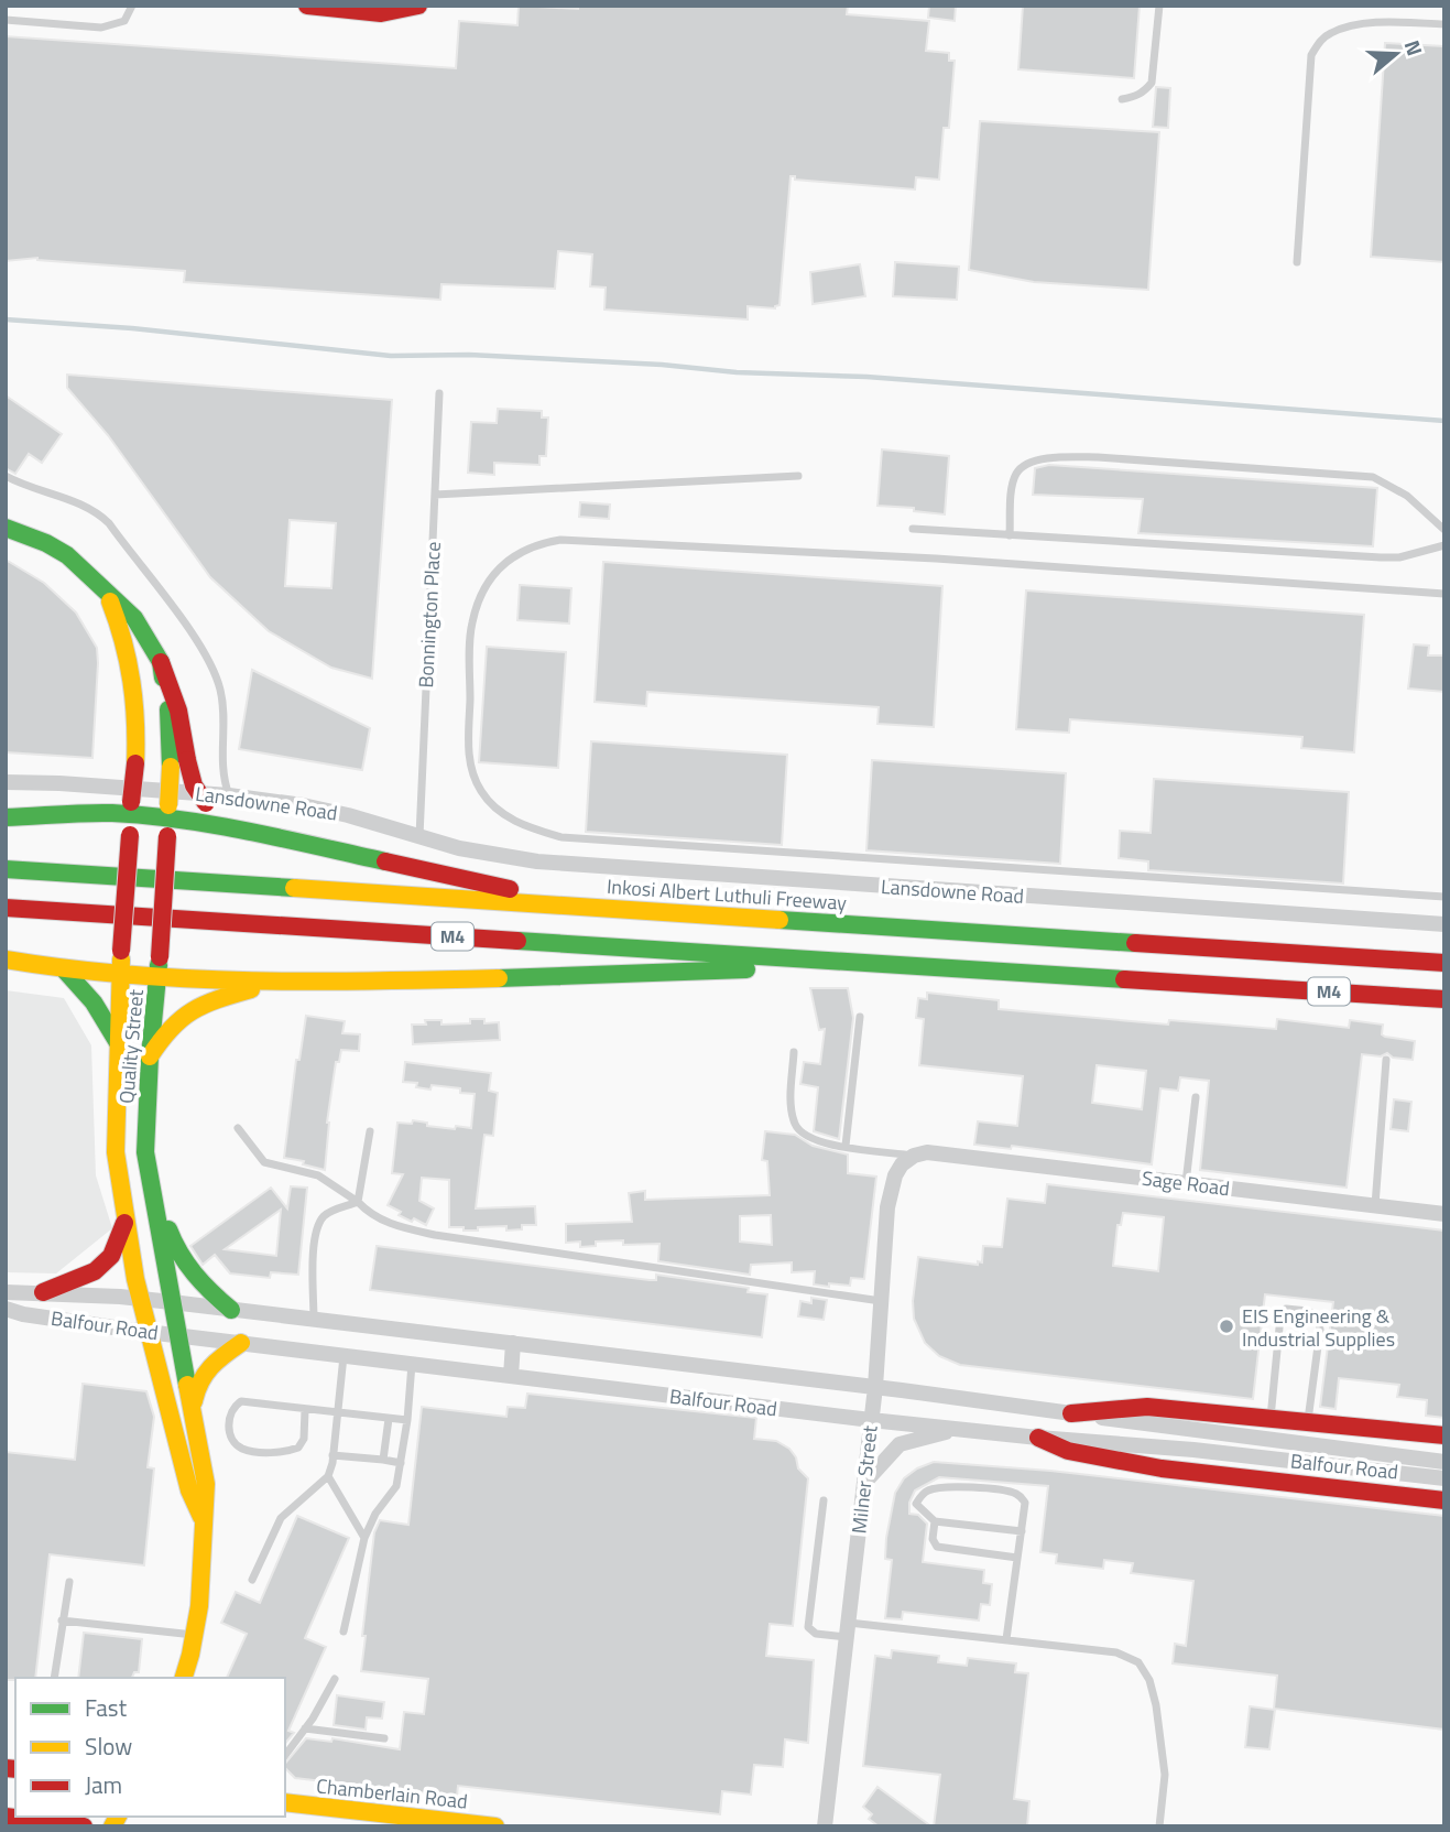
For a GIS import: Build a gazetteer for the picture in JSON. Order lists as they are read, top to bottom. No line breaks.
{"streets":{"main road":["Inkosi Albert Luthuli Freeway","M4","Quality Street","Chamberlain Road"],"street":["Lansdowne Road","Sage Road","Balfour Road","Milner Street"],"lane":["Bonnington Place"]},"crossings":[["Bonnington Place","Lansdowne Road"],["Quality Street","Balfour Road"],["Sage Road","Milner Street"],["Balfour Road","Milner Street"]],"places":["EIS Engineering & Industrial Supplies"],"legend":["Fast","Slow","Jam"],"north":"right"}
